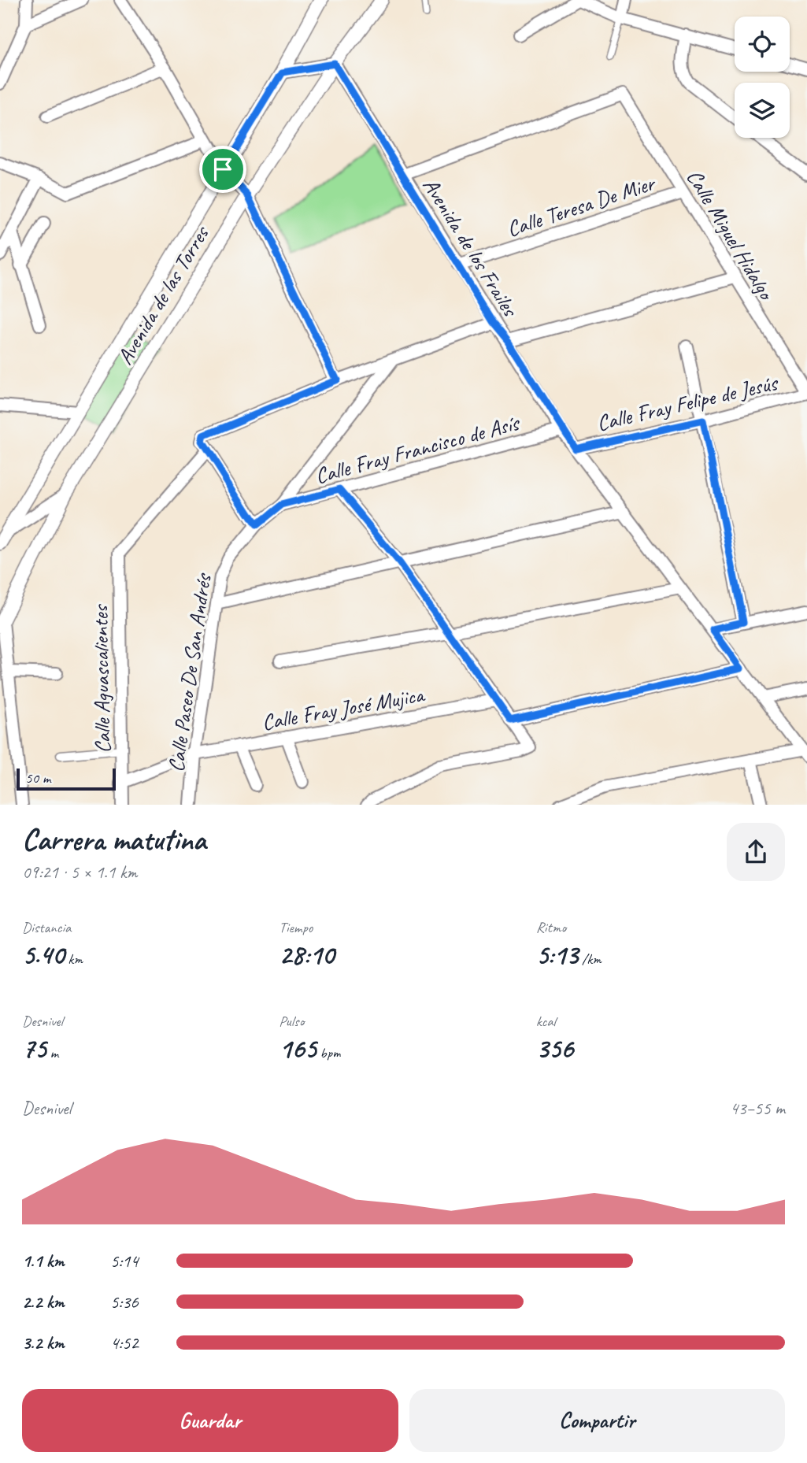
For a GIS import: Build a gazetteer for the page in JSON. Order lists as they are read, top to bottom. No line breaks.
{"streets":{"street":["Calle Teresa De Mier","Calle Miguel Hidalgo","Avenida de los Frailes","Avenida de las Torres","Calle Fray Felipe de Jesús","Calle Fray Francisco de Asís","Calle Paseo De San Andrés","Calle Aguascalientes","Calle Fray José Mujica"]},"crossings":[["Calle Teresa De Mier","Calle Miguel Hidalgo"],["Calle Teresa De Mier","Avenida de los Frailes"],["Calle Miguel Hidalgo","Avenida de los Frailes"],["Calle Miguel Hidalgo","Calle Fray Felipe de Jesús"],["Avenida de los Frailes","Avenida de las Torres"],["Avenida de los Frailes","Calle Fray Felipe de Jesús"],["Avenida de los Frailes","Calle Fray Francisco de Asís"],["Calle Fray Francisco de Asís","Calle Paseo De San Andrés"],["Calle Paseo De San Andrés","Calle Fray José Mujica"],["Calle Aguascalientes","Calle Fray José Mujica"]],"scale_bar":"50 m","page":{"scale":"50 m","heading":["Carrera matutina","09:21 · 5 × 1.1 km"],"stats":[["Distancia","5.40 km"],["Tiempo","28:10"],["Ritmo","5:13 /km"],["Desnivel","75 m"],["Pulso","165 bpm"],["kcal","356"]],"chart":["Desnivel","43–55 m"],"list":[{"name":"1.1 km","note":"5:14"},{"name":"2.2 km","note":"5:36"},{"name":"3.2 km","note":"4:52"}],"buttons":["Guardar","Compartir"]}}
